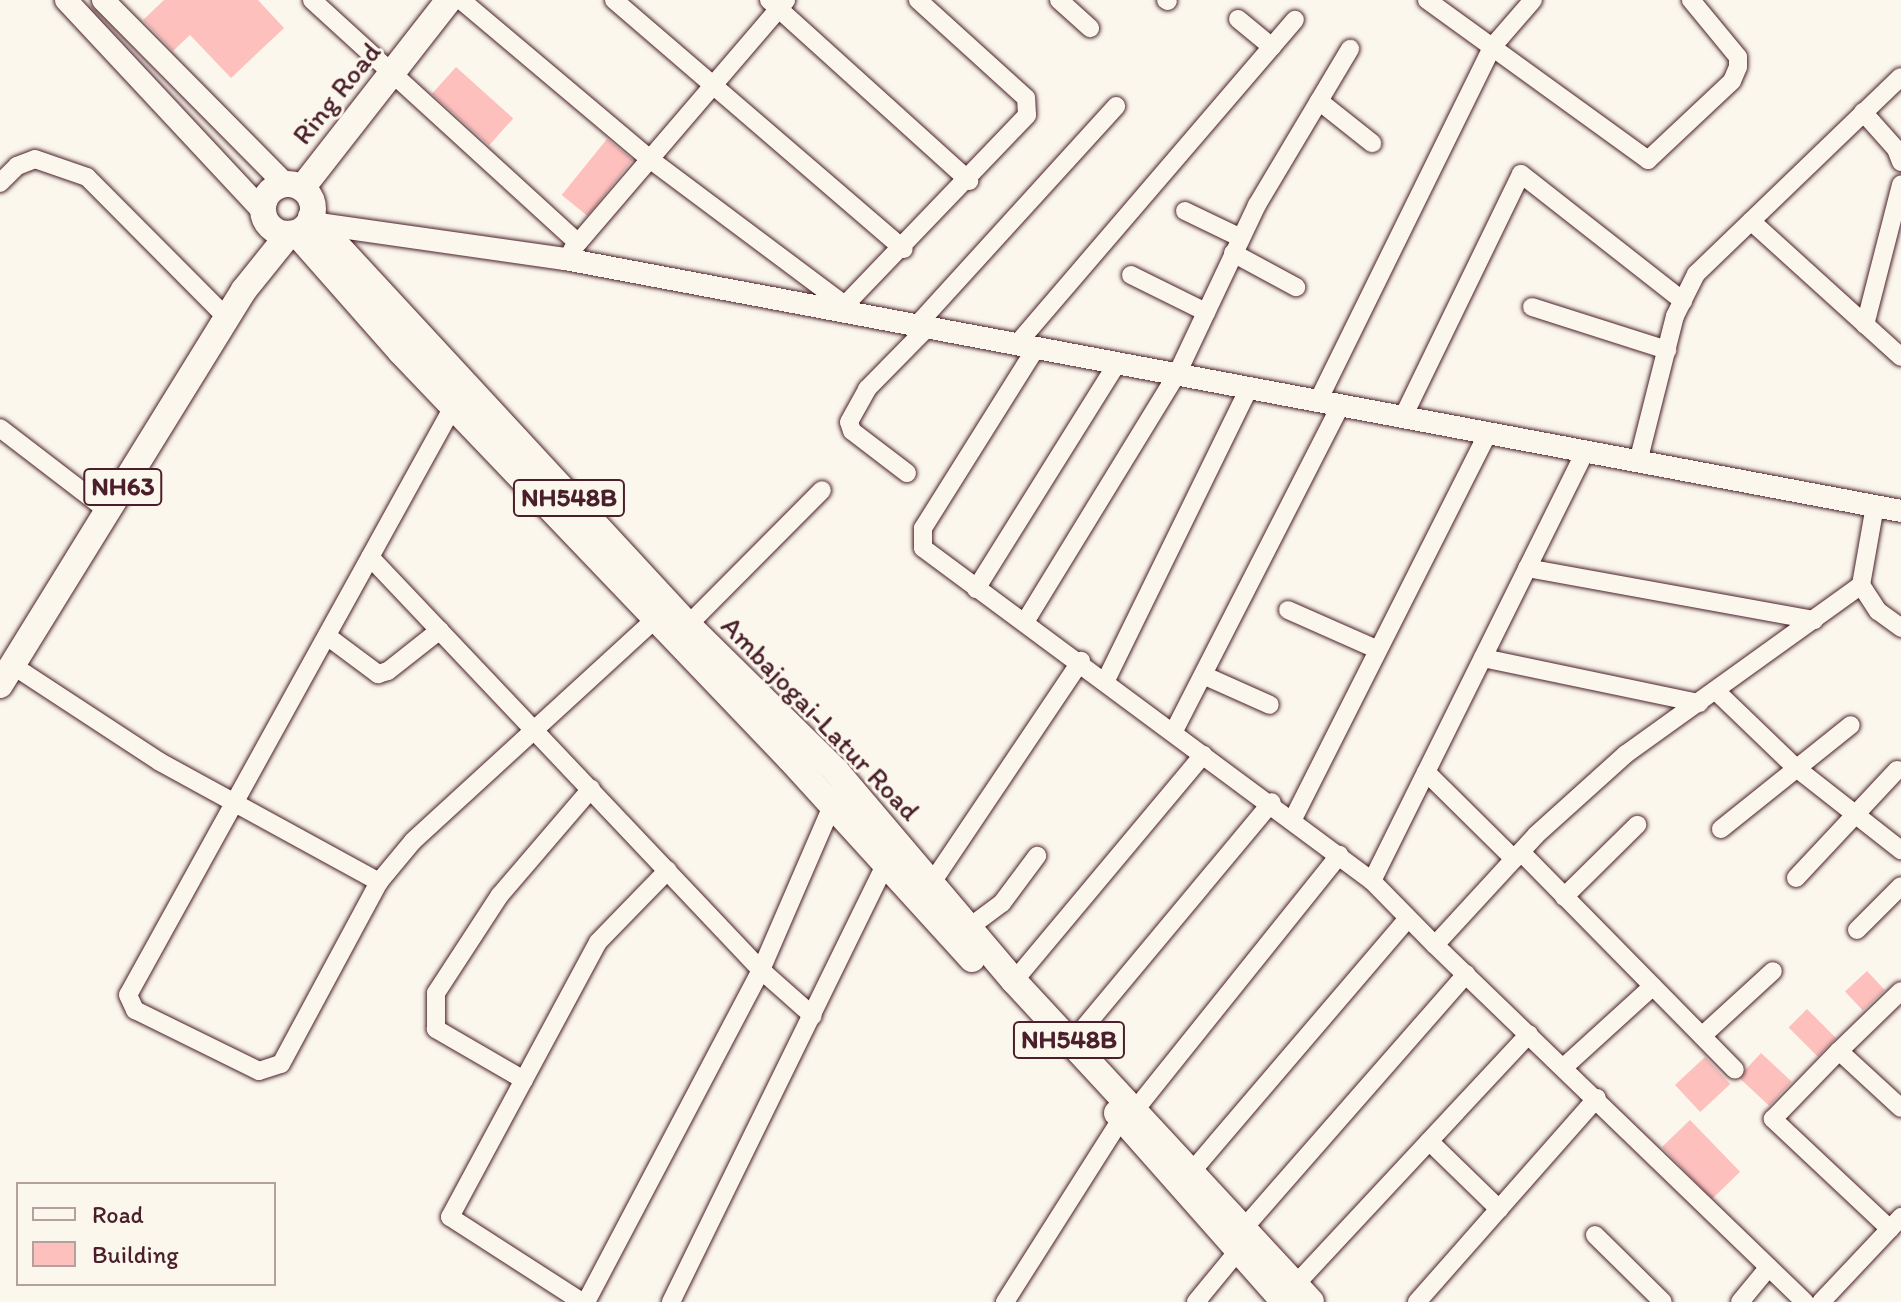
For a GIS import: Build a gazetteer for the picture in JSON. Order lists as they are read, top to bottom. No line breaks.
{"streets":{"highway":["Ring Road","NH63","NH548B","Ambajogai-Latur Road"]},"crossings":[["Ring Road","Ambajogai-Latur Road"],["NH63","Ambajogai-Latur Road"],["NH548B","Ambajogai-Latur Road"]],"legend":["Road","Building"]}
